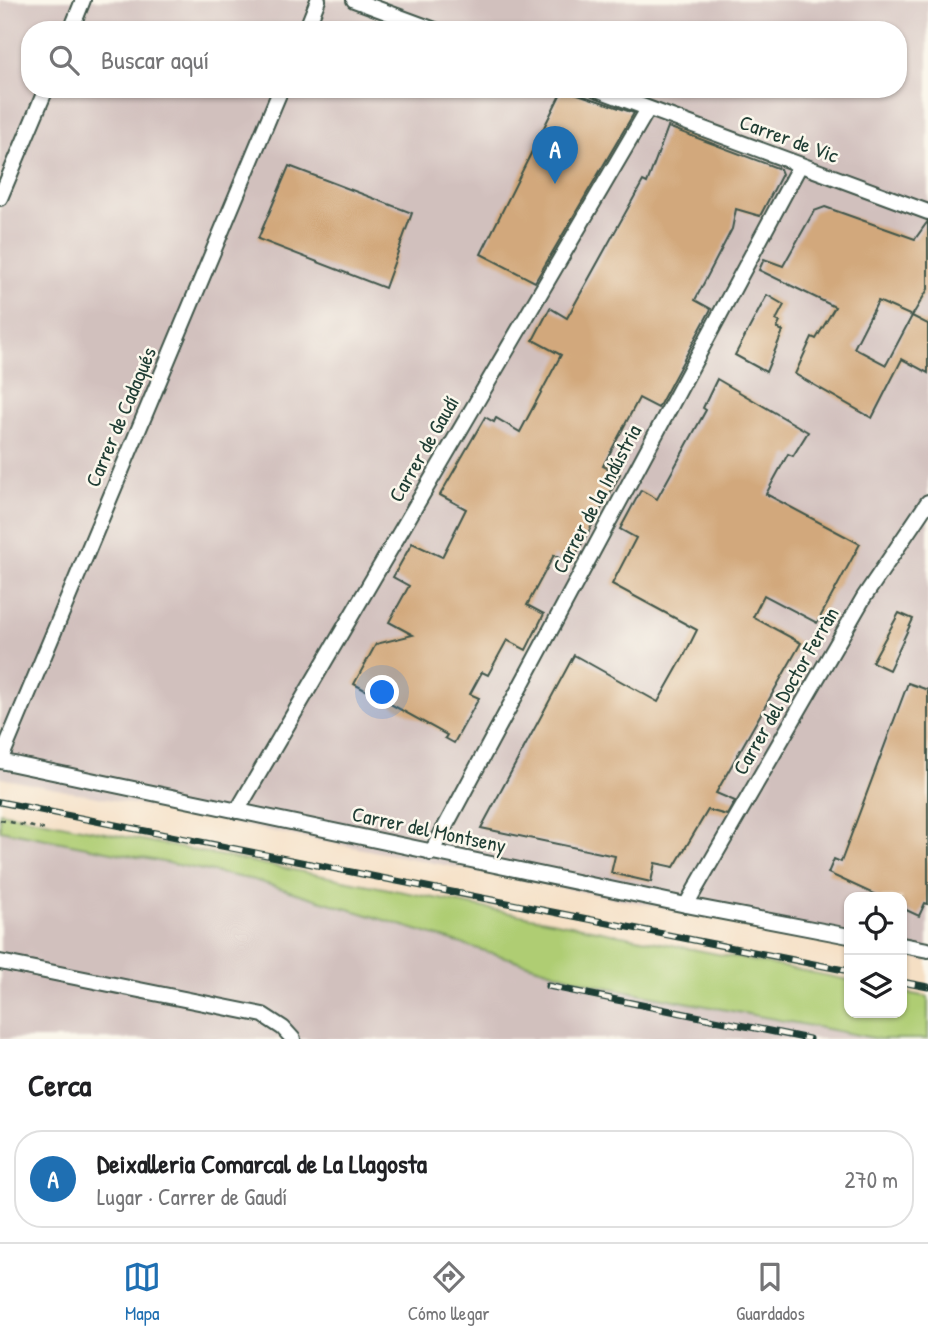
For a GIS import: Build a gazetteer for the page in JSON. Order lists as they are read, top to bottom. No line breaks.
{"streets":{"street":["Carrer de Vic","Carrer de Cadaqués","Carrer de Gaudí","Carrer de la Indústria","Carrer del Doctor Ferràn","Carrer del Montseny"]},"crossings":[["Carrer de Vic","Carrer de Gaudí"],["Carrer de Vic","Carrer de la Indústria"],["Carrer de Cadaqués","Carrer del Montseny"],["Carrer de Gaudí","Carrer del Montseny"],["Carrer de la Indústria","Carrer del Montseny"],["Carrer del Doctor Ferràn","Carrer del Montseny"]],"page":{"search":"Buscar aquí","pins":"A","heading":"Cerca","list":[{"mark":"A","name":"Deixalleria Comarcal de La Llagosta","note":"Lugar · Carrer de Gaudí","value":"270 m"}],"nav":["Mapa","Cómo llegar","Guardados"]}}
